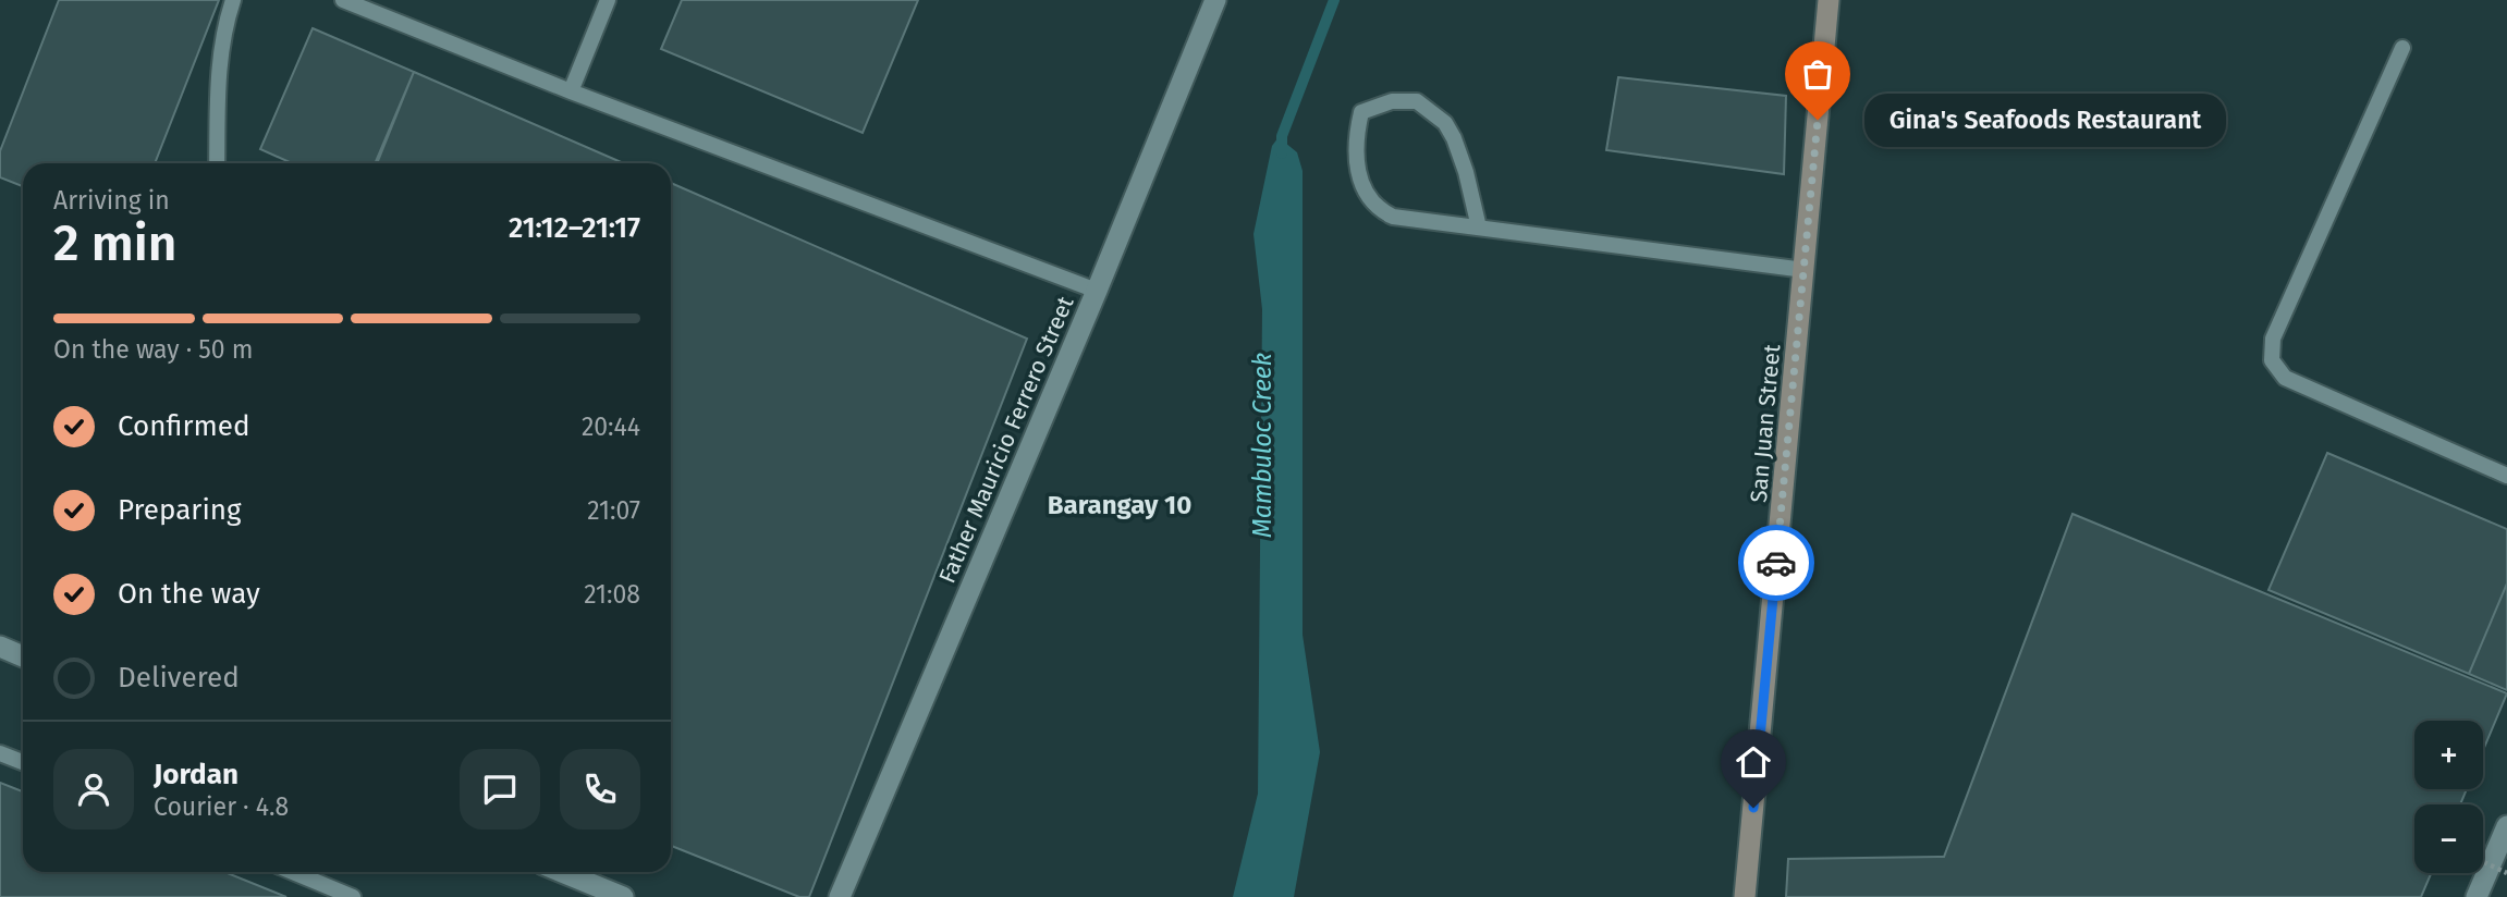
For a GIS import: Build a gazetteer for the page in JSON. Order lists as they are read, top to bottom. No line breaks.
{"streets":{"main road":["San Juan Street"],"street":["Father Mauricio Ferrero Street"]},"districts":["Barangay 10"],"water":["Mambuloc Creek"],"places":["Gina's Seafoods Restaurant"],"page":{"bubble":"Gina's Seafoods Restaurant","heading":["2 min","Arriving in","21:12–21:17"],"panel":["Jordan","Courier · 4.8"],"bar":"On the way · 50 m","list":[["Confirmed","20:44"],["Preparing","21:07"],["On the way","21:08"],"Delivered"],"map_buttons":["+","−"]}}
